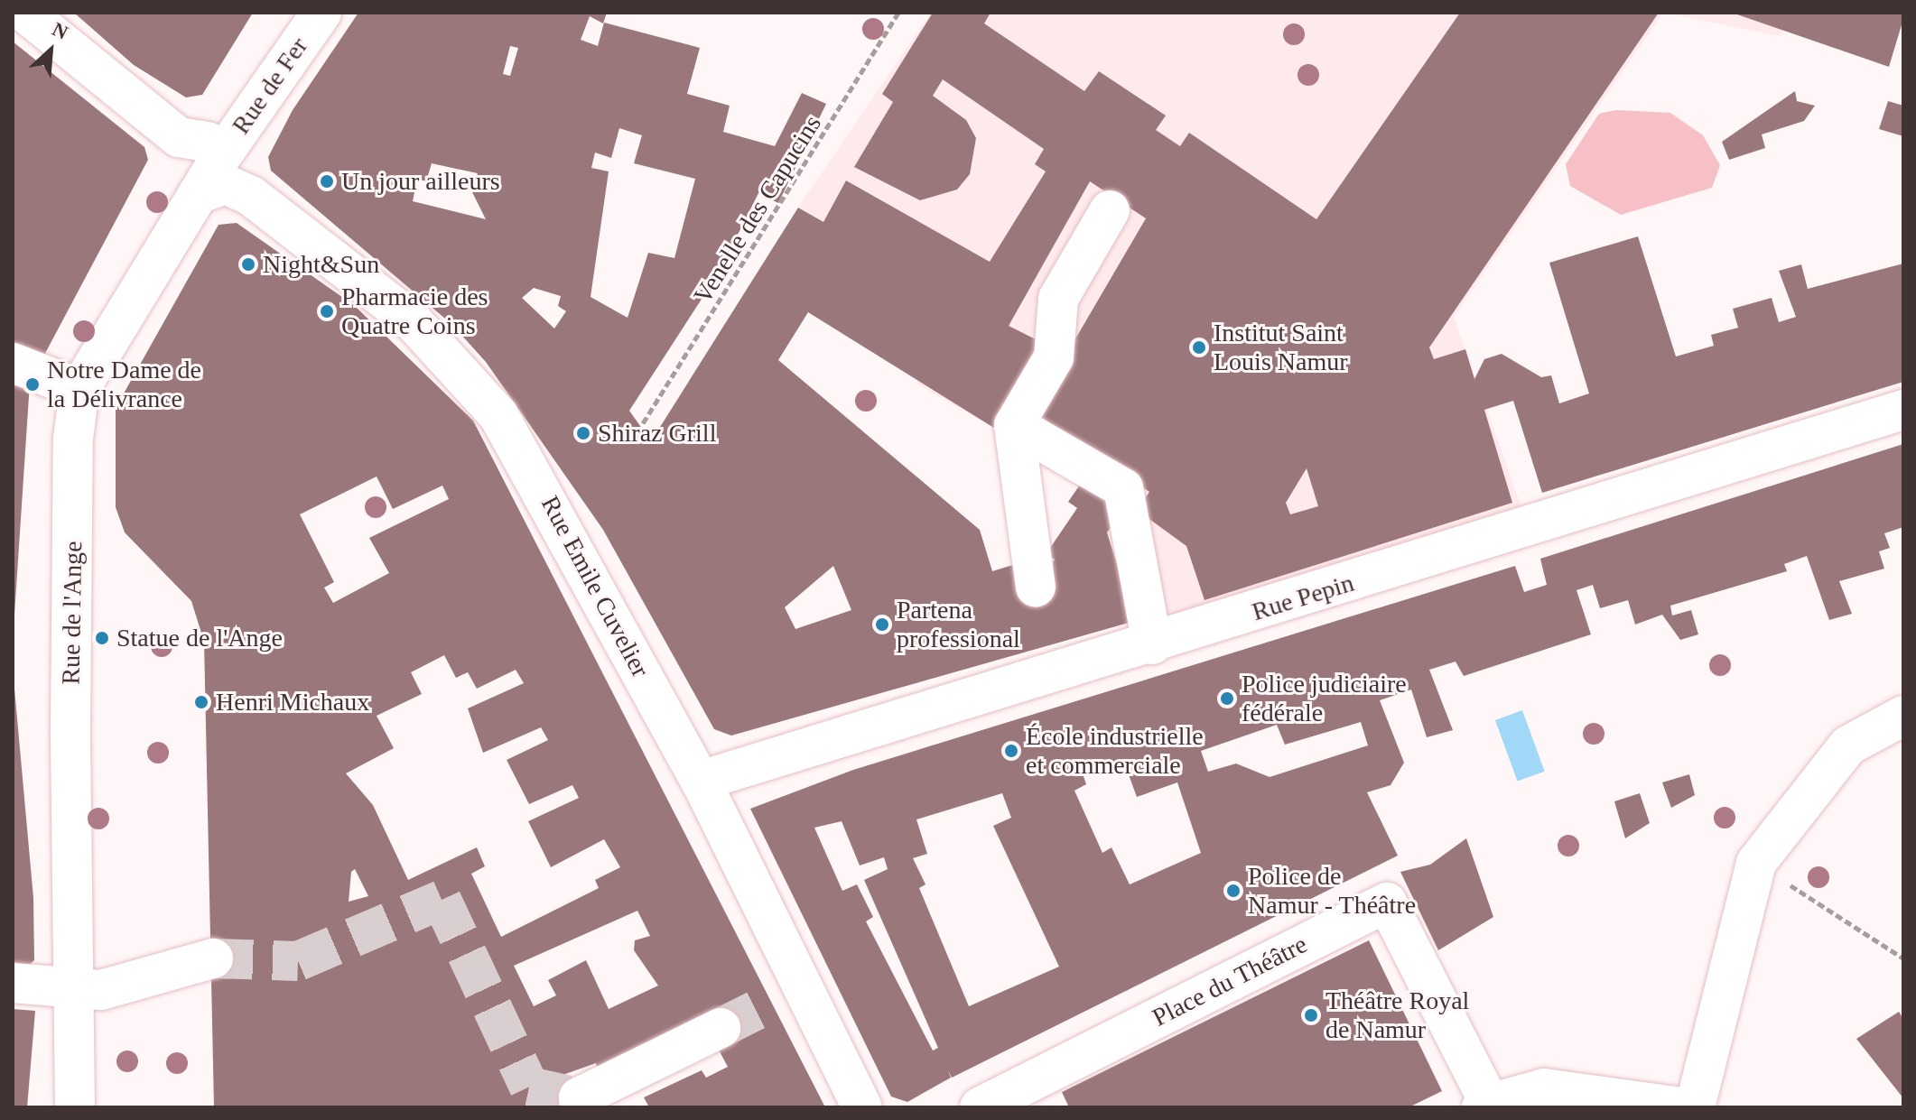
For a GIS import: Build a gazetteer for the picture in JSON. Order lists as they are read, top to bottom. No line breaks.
{"streets":{"street":["Rue de Fer","Rue Emile Cuvelier","Rue Pepin","Rue de l'Ange","Place du Théâtre"],"path":["Venelle des Capucins"]},"crossings":[["Rue de Fer","Rue Emile Cuvelier"],["Rue de Fer","Rue de l'Ange"],["Rue Emile Cuvelier","Rue Pepin"],["Rue Emile Cuvelier","Rue de l'Ange"]],"places":["Un jour ailleurs","Night&Sun","Pharmacie des Quatre Coins","Institut Saint Louis Namur","Notre Dame de la Délivrance","Shiraz Grill","Partena professional","Statue de l'Ange","Police judiciaire fédérale","Henri Michaux","École industrielle et commerciale","Police de Namur - Théâtre","Théâtre Royal de Namur"],"north":"top right"}
